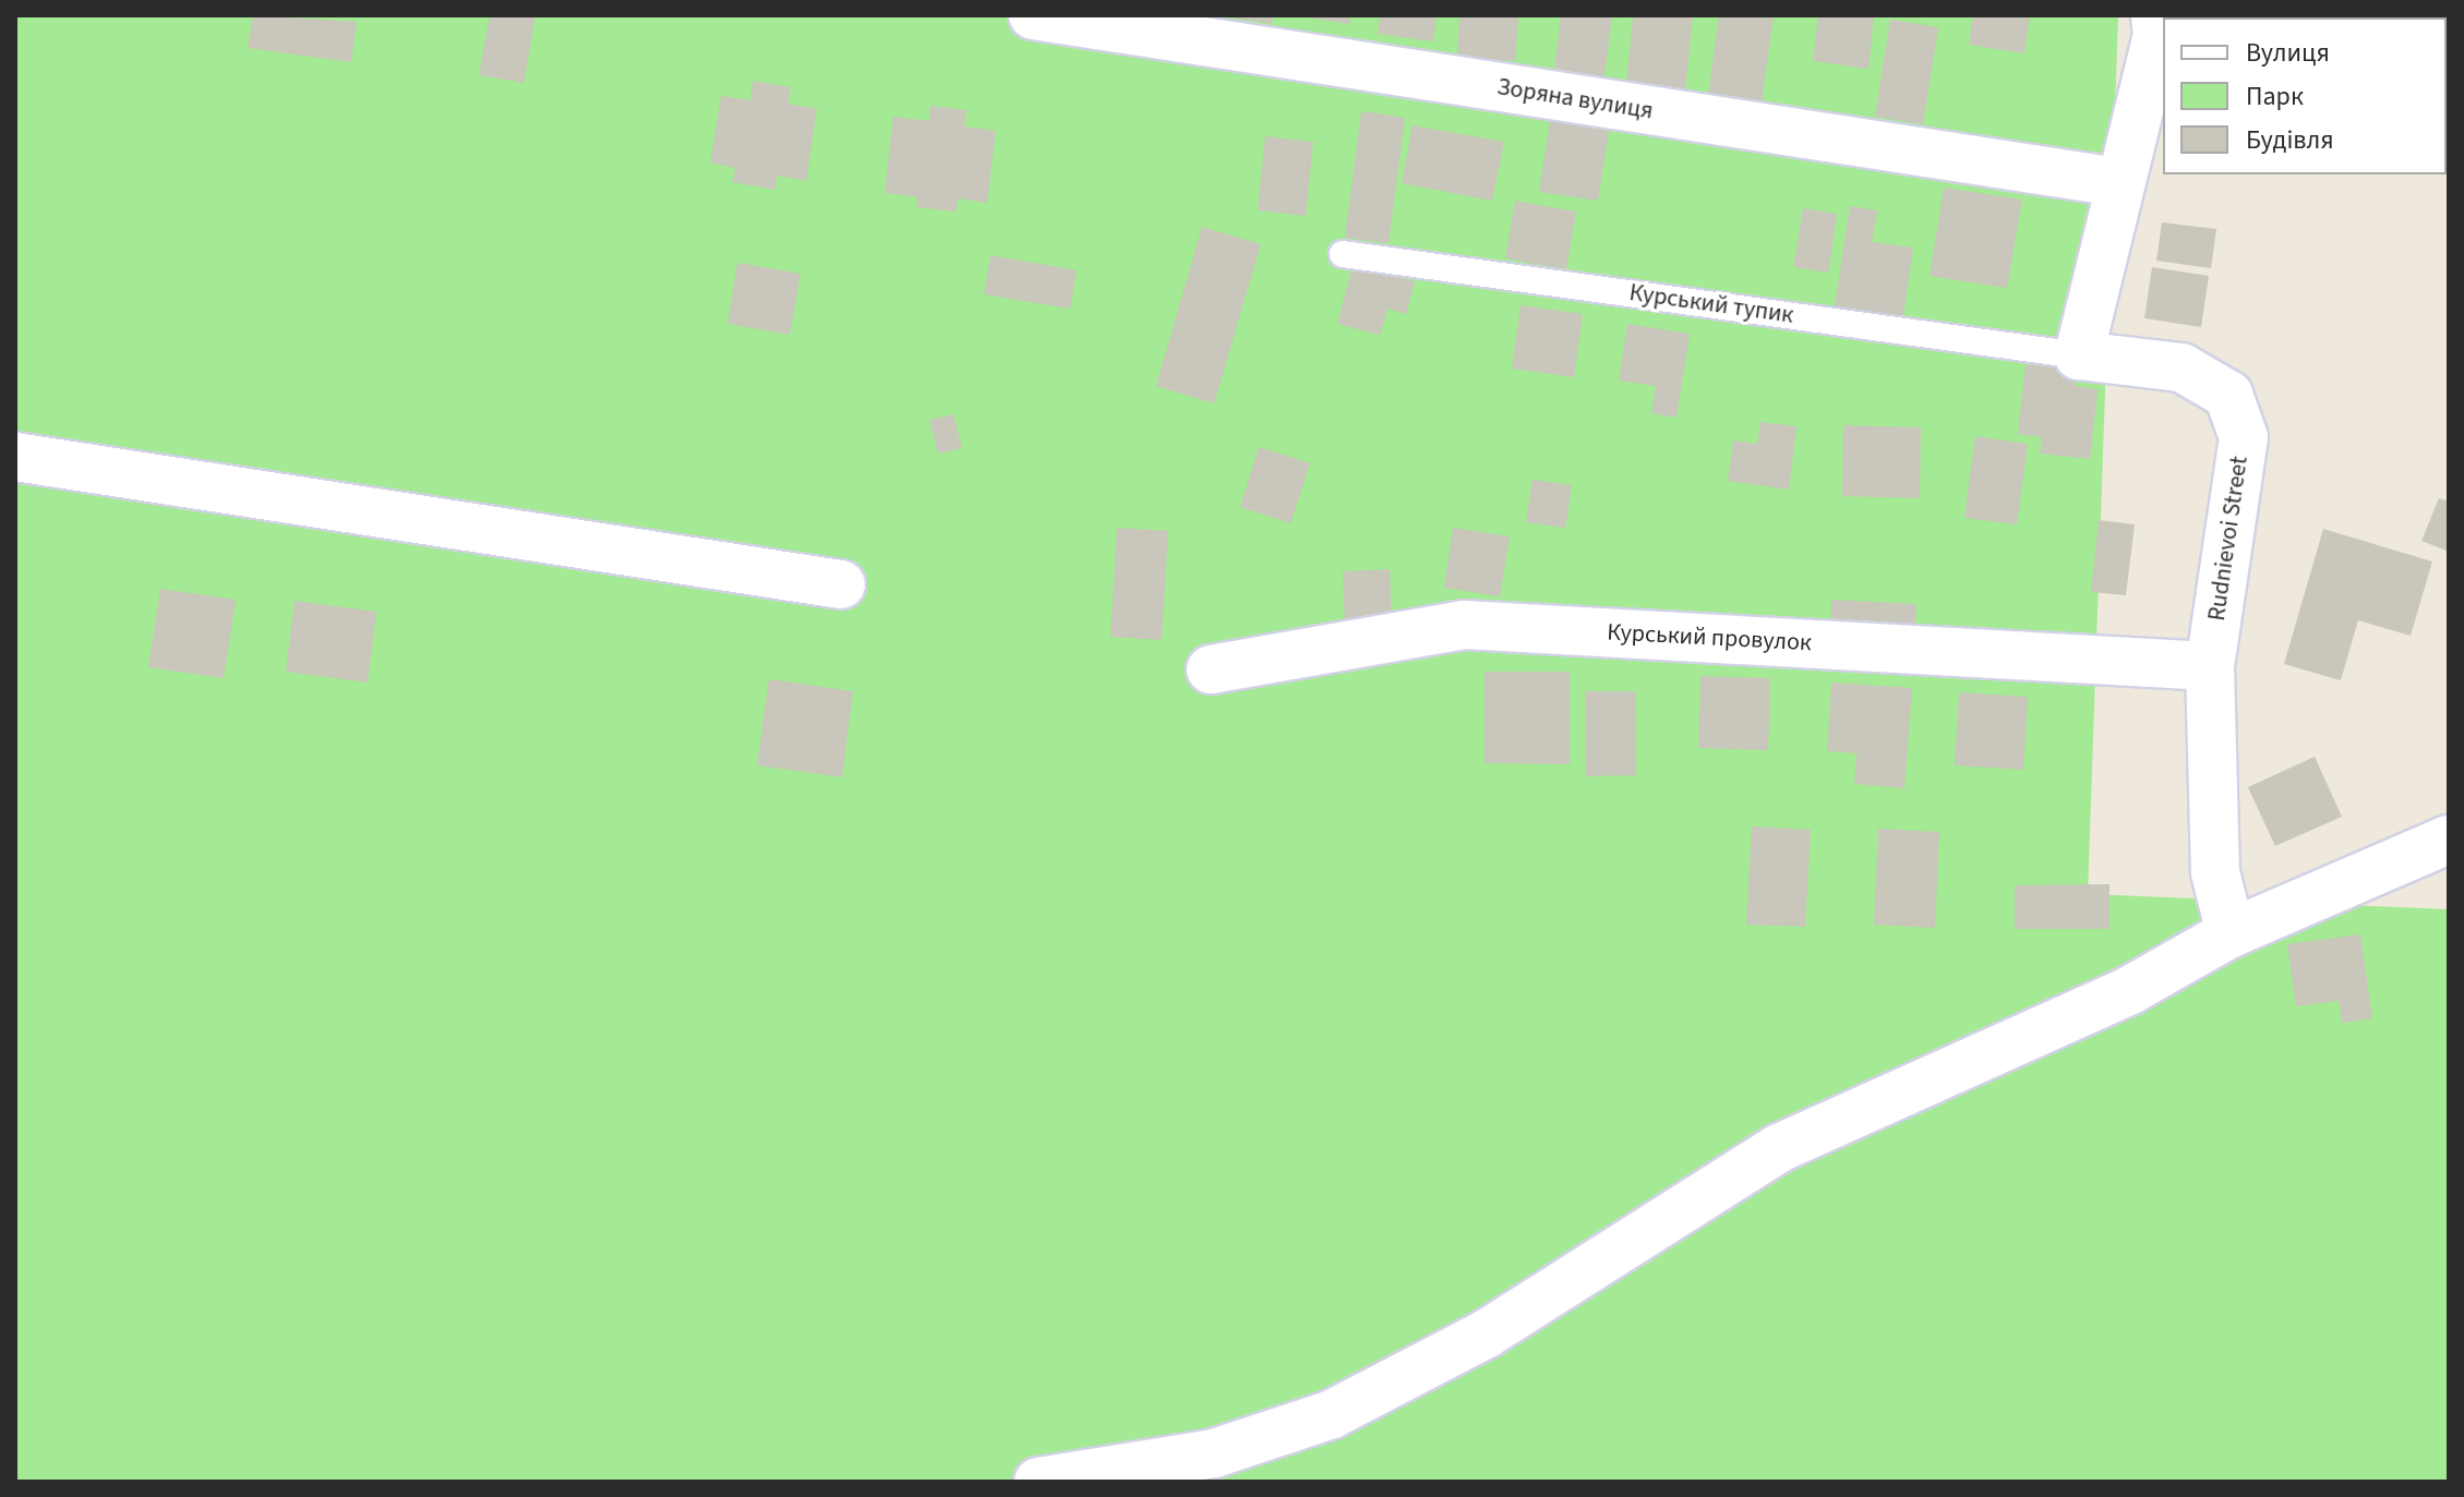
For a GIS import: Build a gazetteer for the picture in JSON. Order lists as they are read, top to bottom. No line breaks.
{"streets":{"street":["Зоряна вулиця","Rudnievoi Street","Курський провулок"],"lane":["Курський тупик"]},"crossings":[["Курський тупик","Rudnievoi Street"],["Rudnievoi Street","Курський провулок"]],"legend":["Вулиця","Парк","Будівля"]}
